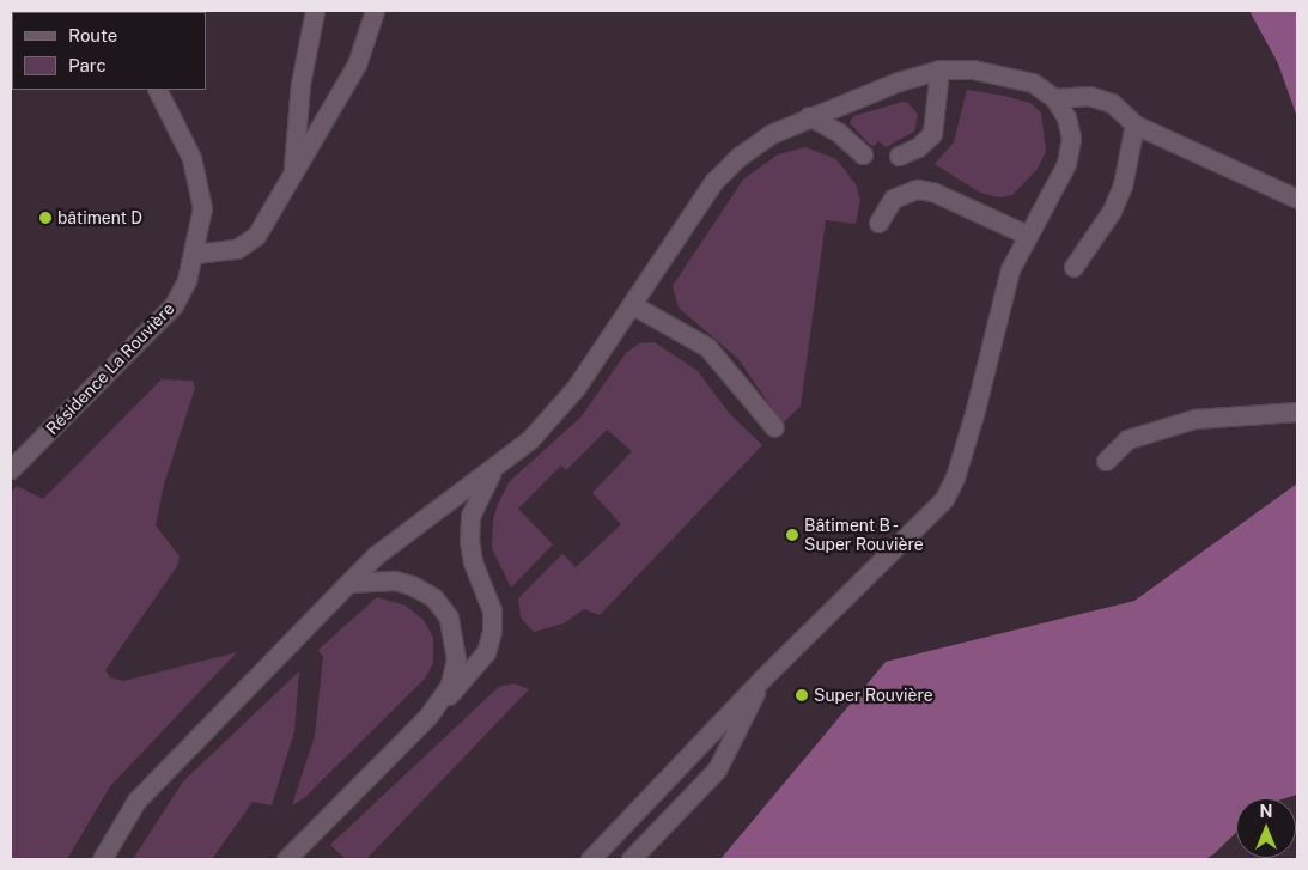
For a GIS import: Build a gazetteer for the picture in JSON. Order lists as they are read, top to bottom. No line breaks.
{"streets":{"street":["Résidence La Rouvière"]},"places":["bâtiment D","Bâtiment B - Super Rouvière","Super Rouvière"],"legend":["Route","Parc"],"north":"top"}
